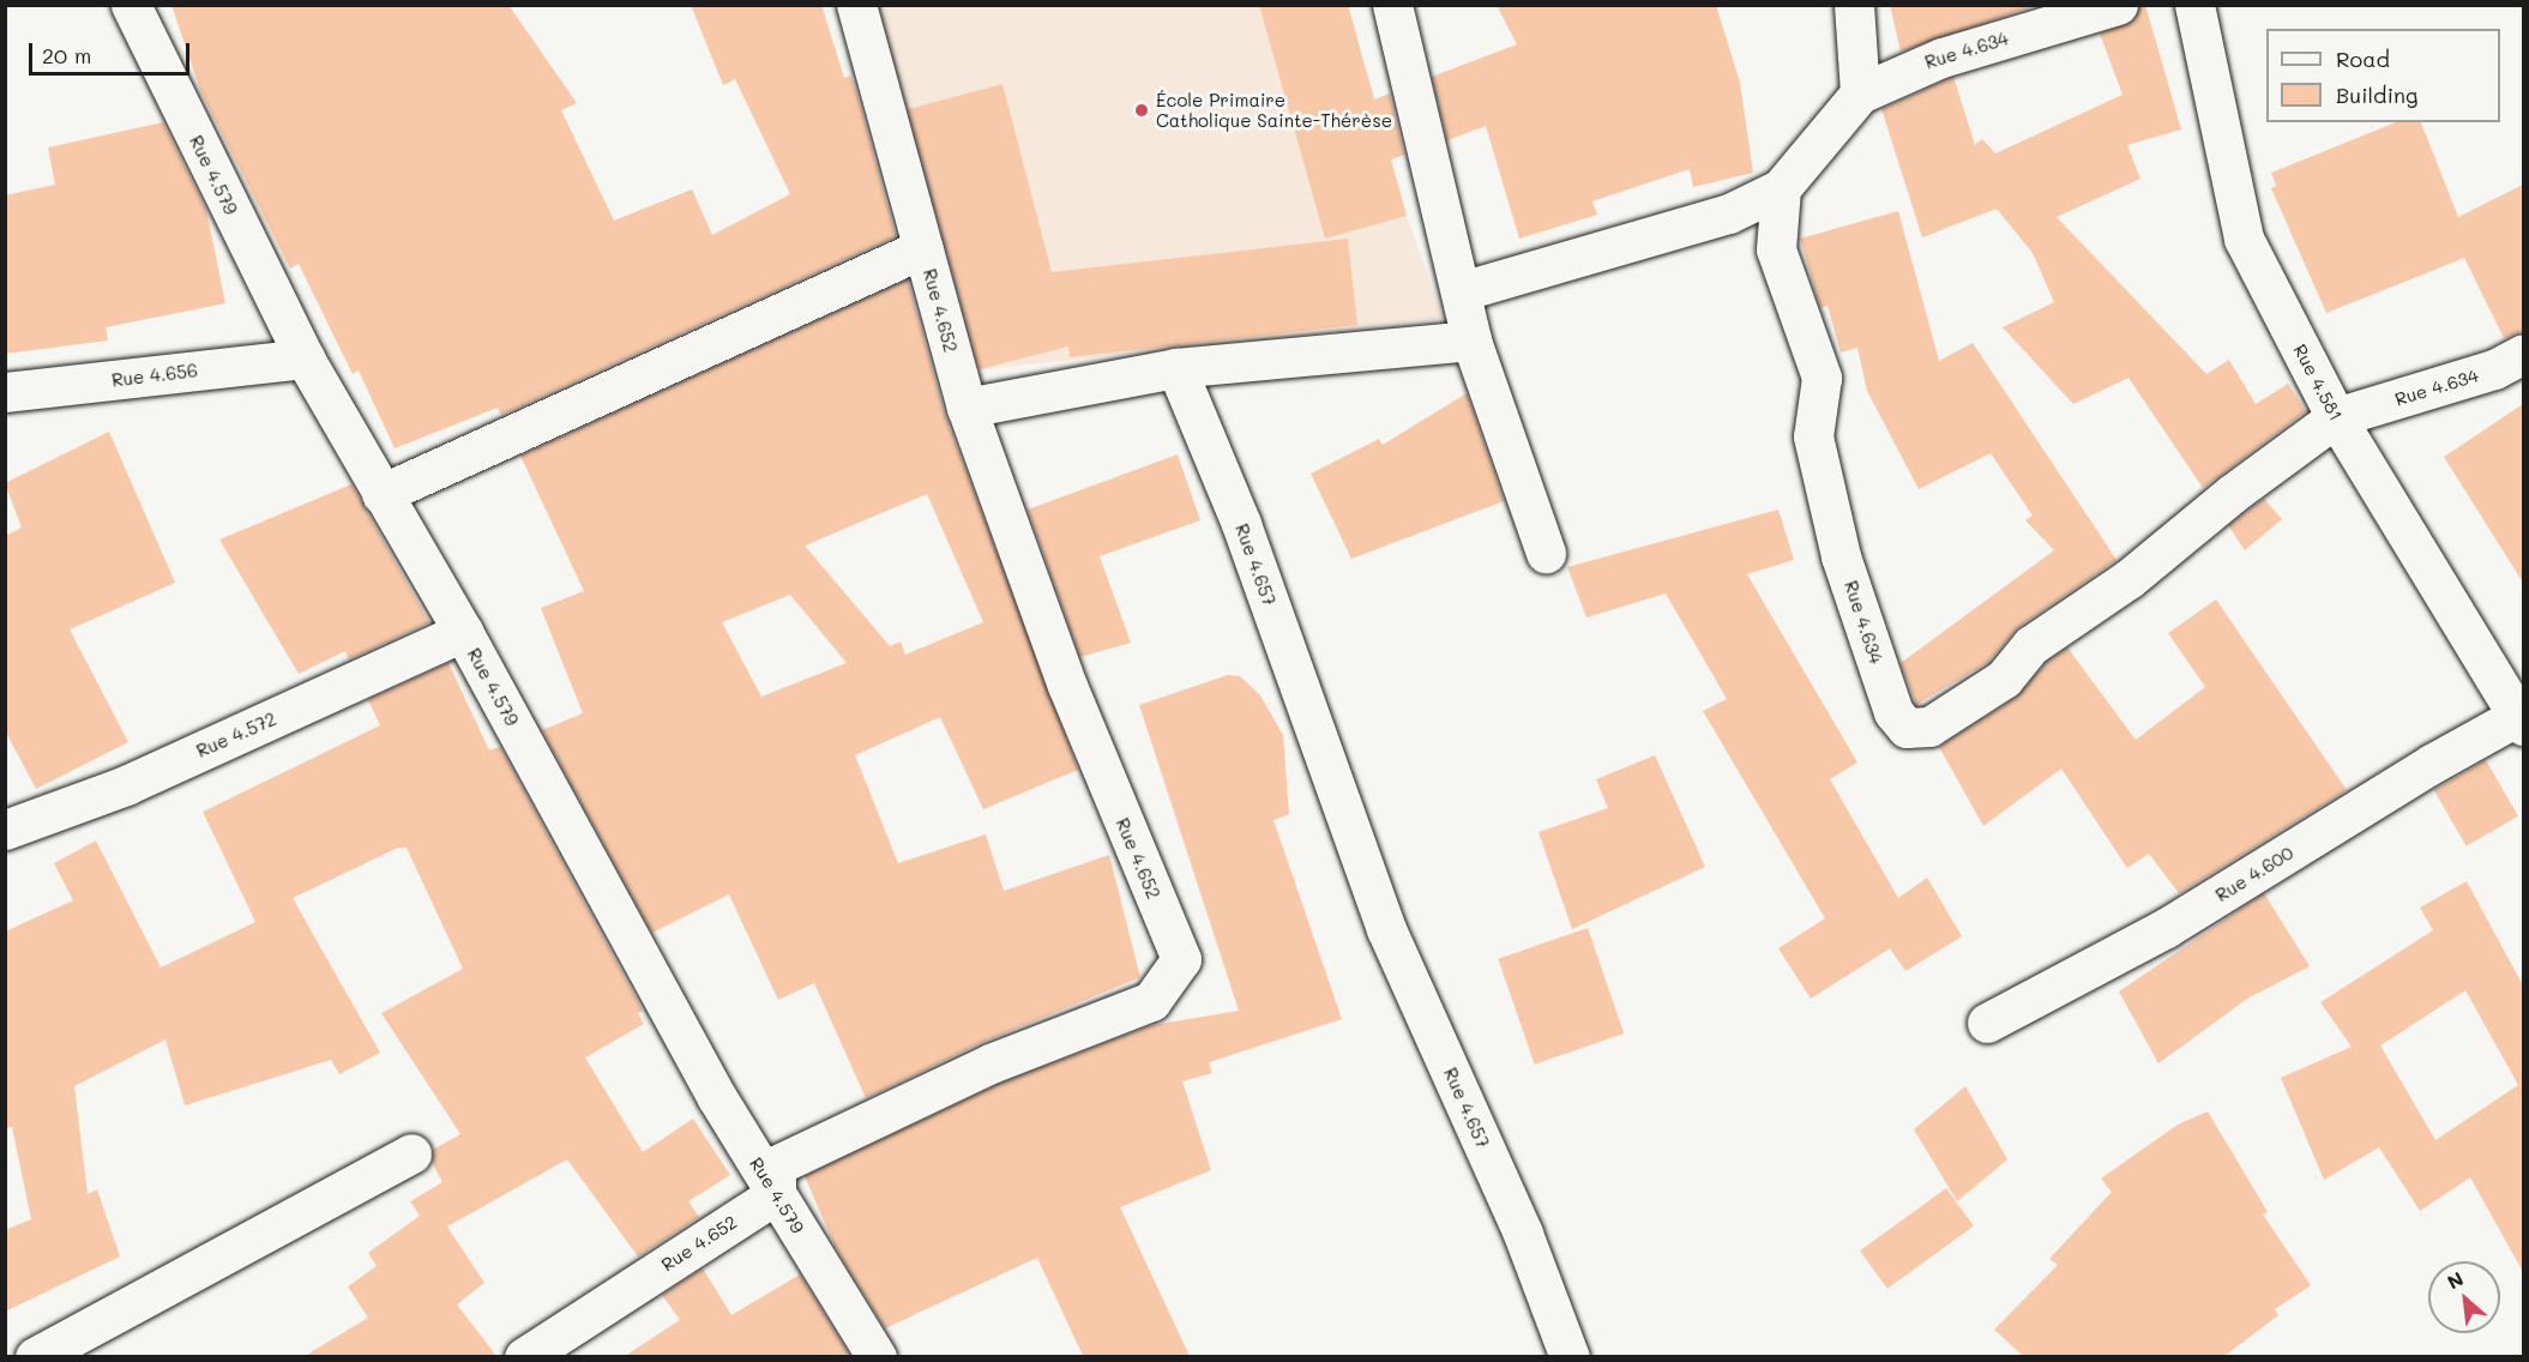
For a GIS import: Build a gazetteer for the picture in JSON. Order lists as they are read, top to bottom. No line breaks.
{"streets":{"street":["Rue 4.634","Rue 4.579","Rue 4.652","Rue 4.656","Rue 4.581","Rue 4.657","Rue 4.572","Rue 4.600"]},"crossings":[["Rue 4.634","Rue 4.581"],["Rue 4.579","Rue 4.652"],["Rue 4.579","Rue 4.656"],["Rue 4.579","Rue 4.572"],["Rue 4.581","Rue 4.600"]],"places":["École Primaire Catholique Sainte-Thérèse"],"legend":["Road","Building"],"scale_bar":"20 m","north":"top left"}
